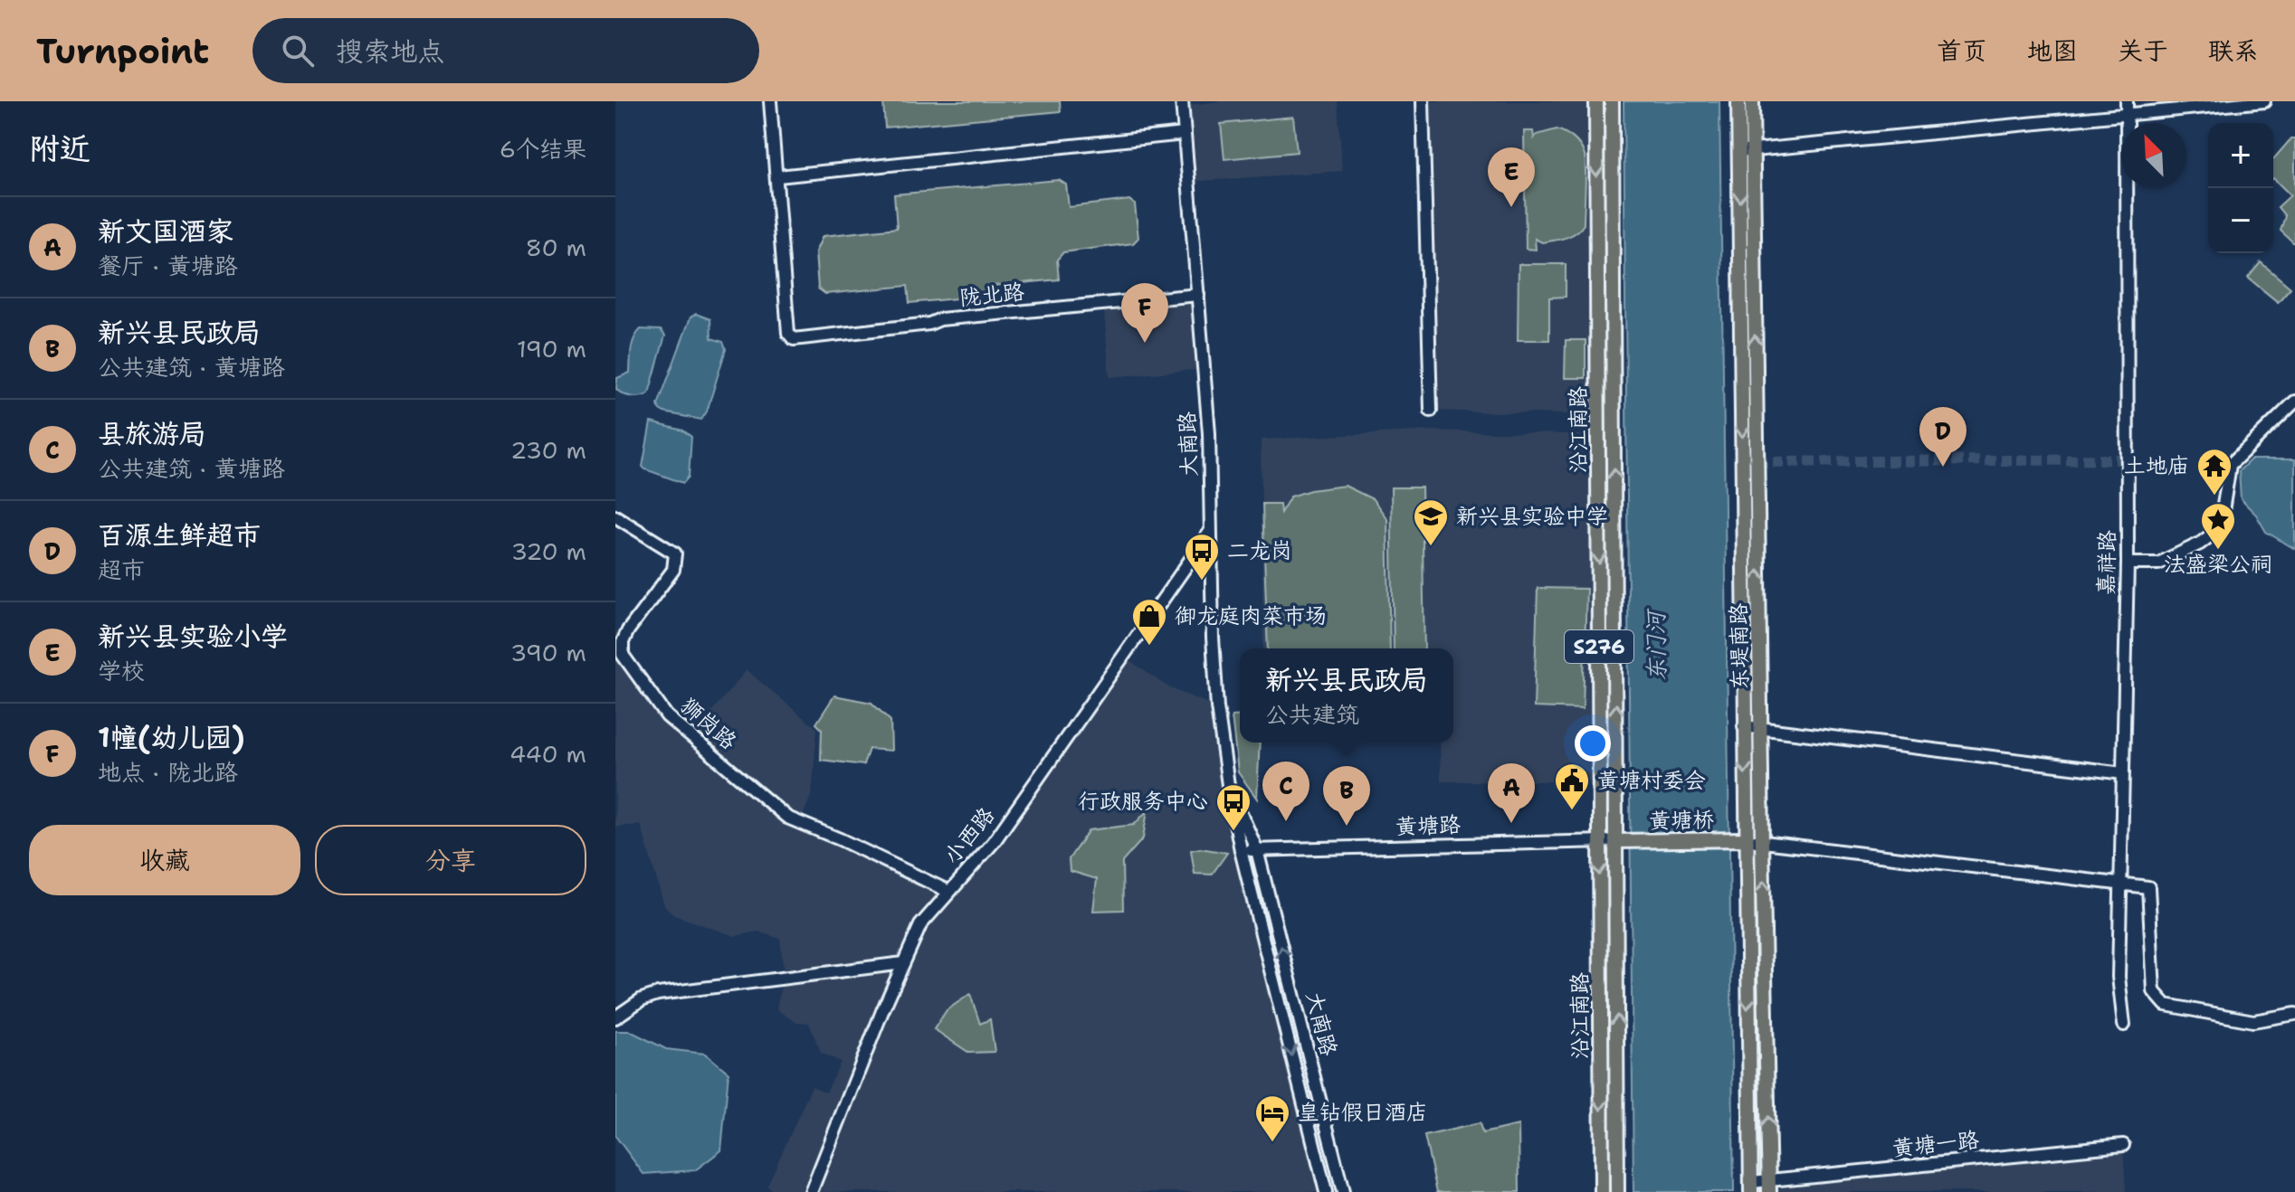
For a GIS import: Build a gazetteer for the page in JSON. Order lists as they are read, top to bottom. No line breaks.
{"streets":{"main road":["沿江南路","S276","东堤南路","黄塘桥"],"street":["陇北路","大南路","嘉祥路","狮岗路","黄塘路","小西路","黄塘一路"]},"crossings":[["陇北路","大南路"],["沿江南路","黄塘桥"],["沿江南路","黄塘路"],["大南路","黄塘路"],["大南路","小西路"],["东堤南路","黄塘桥"],["东堤南路","黄塘一路"],["狮岗路","小西路"],["黄塘桥","黄塘路"]],"water":["东门河"],"places":{"temple":["土地庙"],"school or university":["新兴县实验中学"],"place":["法盛梁公祠"],"bus stop":["二龙岗","行政服务中心"],"shop":["御龙庭肉菜市场"],"public building":["黄塘村委会"],"hotel":["皇钻假日酒店"]},"north":"top left","page":{"header":"Turnpoint","search":"搜索地点","nav":["首页","地图","关于","联系"],"heading":["附近","6个结果"],"map_buttons":["+","−"],"pins":["E","F","D","C","A","B"],"list":[{"mark":"A","name":"新文国酒家","note":"餐厅 · 黄塘路","value":"80 m"},{"mark":"B","name":"新兴县民政局","note":"公共建筑 · 黄塘路","value":"190 m"},{"mark":"C","name":"县旅游局","note":"公共建筑 · 黄塘路","value":"230 m"},{"mark":"D","name":"百源生鲜超市","note":"超市","value":"320 m"},{"mark":"E","name":"新兴县实验小学","note":"学校","value":"390 m"},{"mark":"F","name":"1幢(幼儿园)","note":"地点 · 陇北路","value":"440 m"}],"popup":["新兴县民政局","公共建筑"],"buttons":["收藏","分享"]}}
